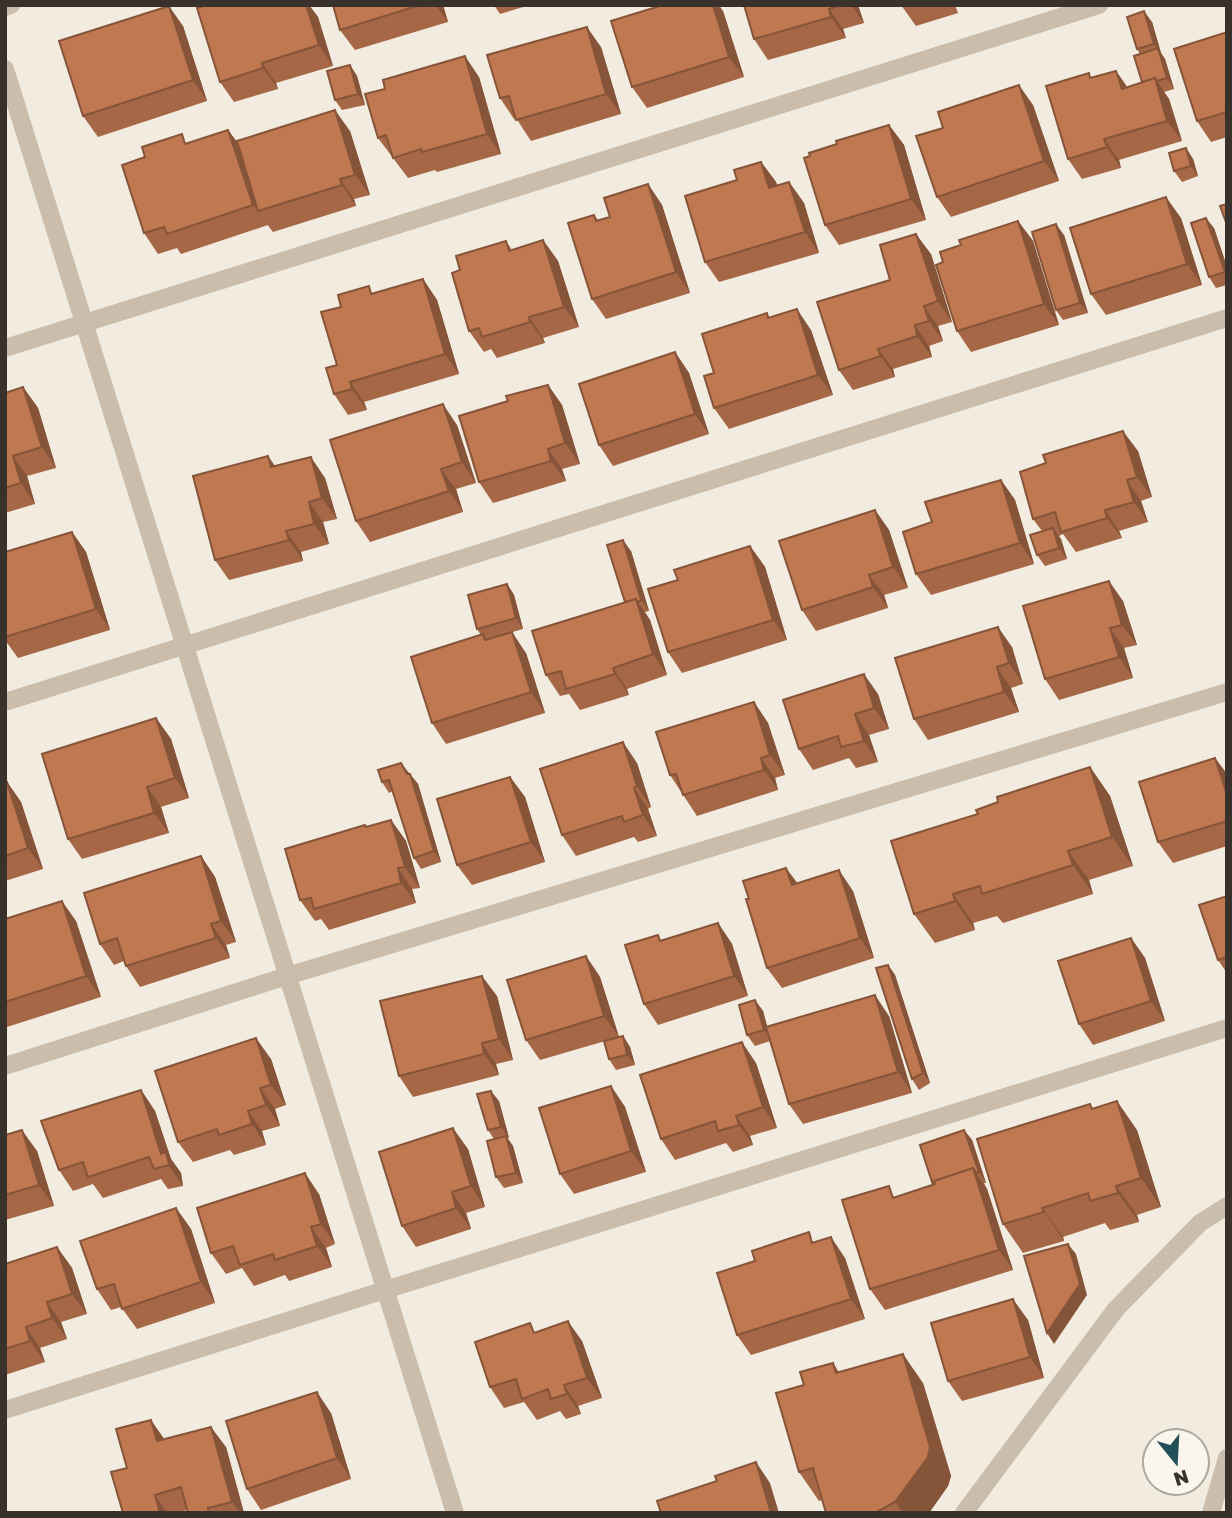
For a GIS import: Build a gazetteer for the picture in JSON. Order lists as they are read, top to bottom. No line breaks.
{"north":"bottom"}
